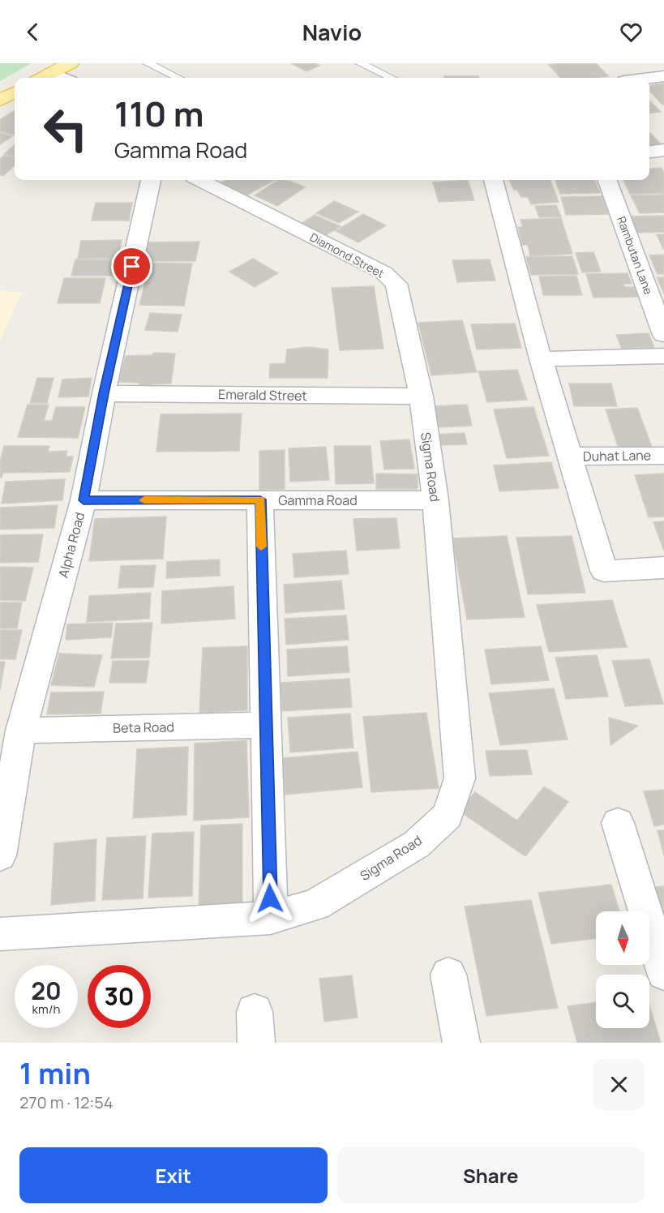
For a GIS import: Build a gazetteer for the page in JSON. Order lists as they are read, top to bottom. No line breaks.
{"streets":{"street":["Diamond Street","Rambutan Lane","Emerald Street","Duhat Lane","Sigma Road","Gamma Road","Alpha Road","Beta Road"]},"crossings":[["Diamond Street","Emerald Street"],["Diamond Street","Sigma Road"],["Emerald Street","Sigma Road"],["Emerald Street","Alpha Road"],["Sigma Road","Gamma Road"],["Gamma Road","Alpha Road"],["Alpha Road","Beta Road"]],"north":"bottom","page":{"header":"Navio","turn":["110 m","Gamma Road"],"speed":"20 km/h","limit":"30","heading":["1 min","270 m · 12:54"],"buttons":["Exit","Share"]}}
